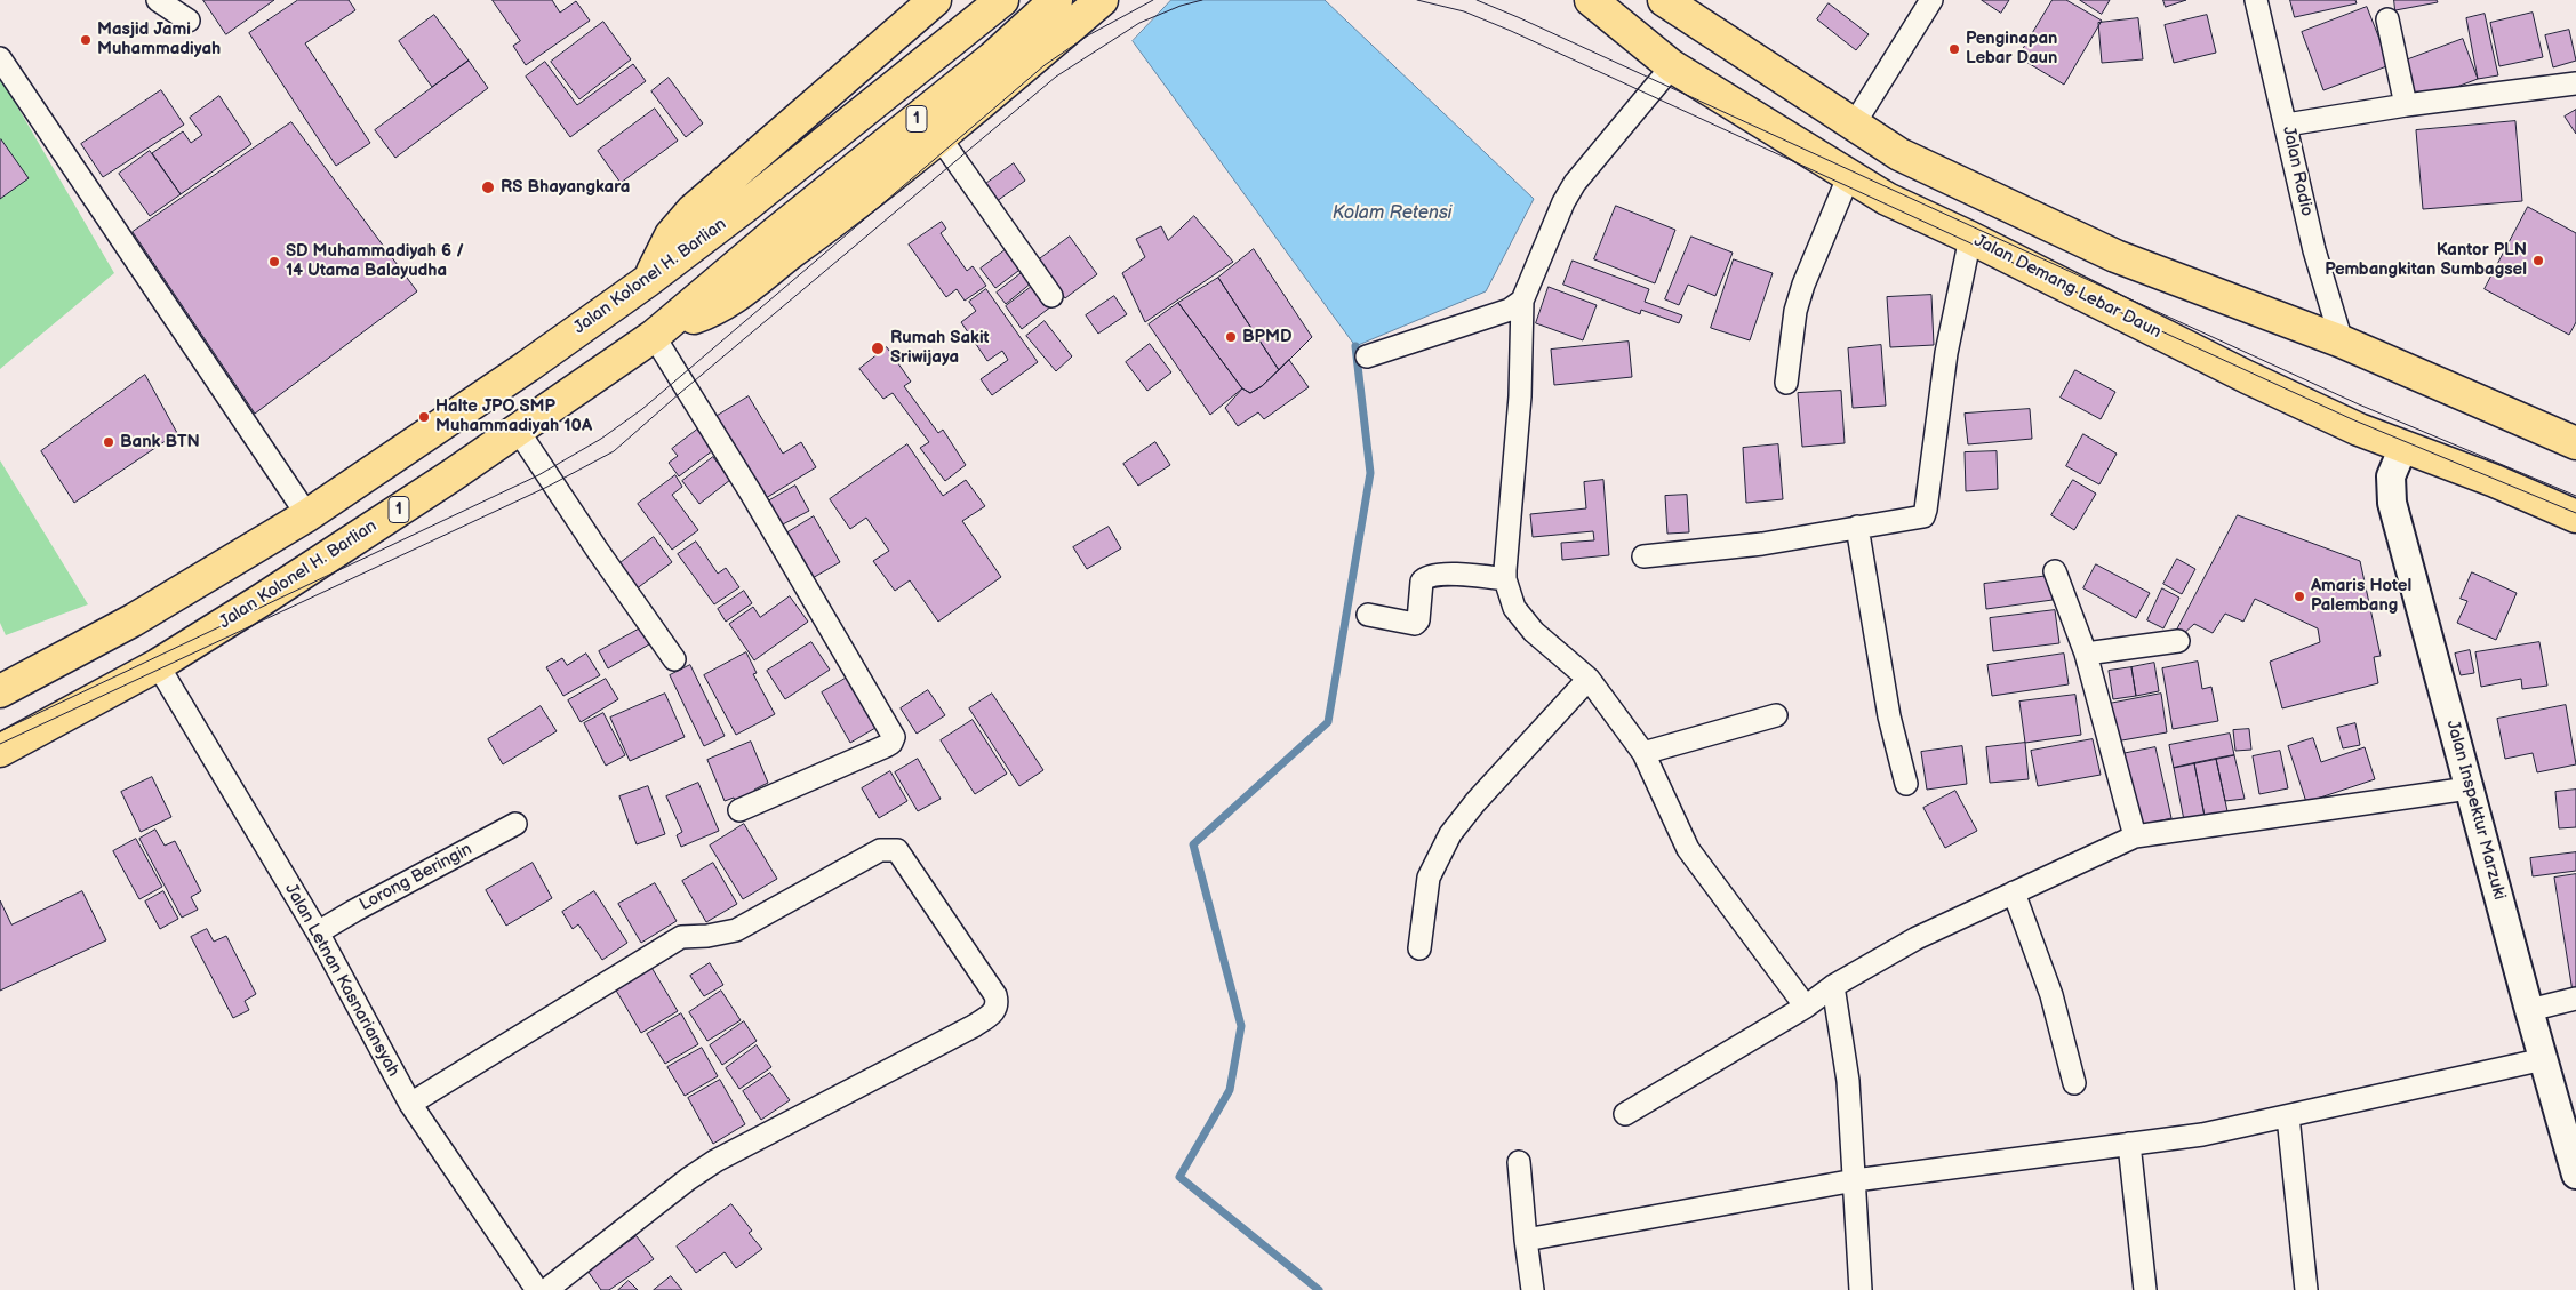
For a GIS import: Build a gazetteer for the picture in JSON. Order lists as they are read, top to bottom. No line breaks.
{"streets":{"highway":["1","Jalan Kolonel H. Barlian","Jalan Demang Lebar Daun"],"street":["Jalan Radio","Jalan Inspektur Marzuki","Lorong Beringin","Jalan Letnan Kasnariansyah"]},"crossings":[["Jalan Kolonel H. Barlian","Jalan Letnan Kasnariansyah"],["Jalan Demang Lebar Daun","Jalan Inspektur Marzuki"],["Lorong Beringin","Jalan Letnan Kasnariansyah"]],"water":["Kolam Retensi"],"places":["Masjid Jami Muhammadiyah","Penginapan Lebar Daun","RS Bhayangkara","Kantor PLN Pembangkitan Sumbagsel","SD Muhammadiyah 6 / 14 Utama Balayudha","BPMD","Rumah Sakit Sriwijaya","Halte JPO SMP Muhammadiyah 10A","Bank BTN","Amaris Hotel Palembang"]}
